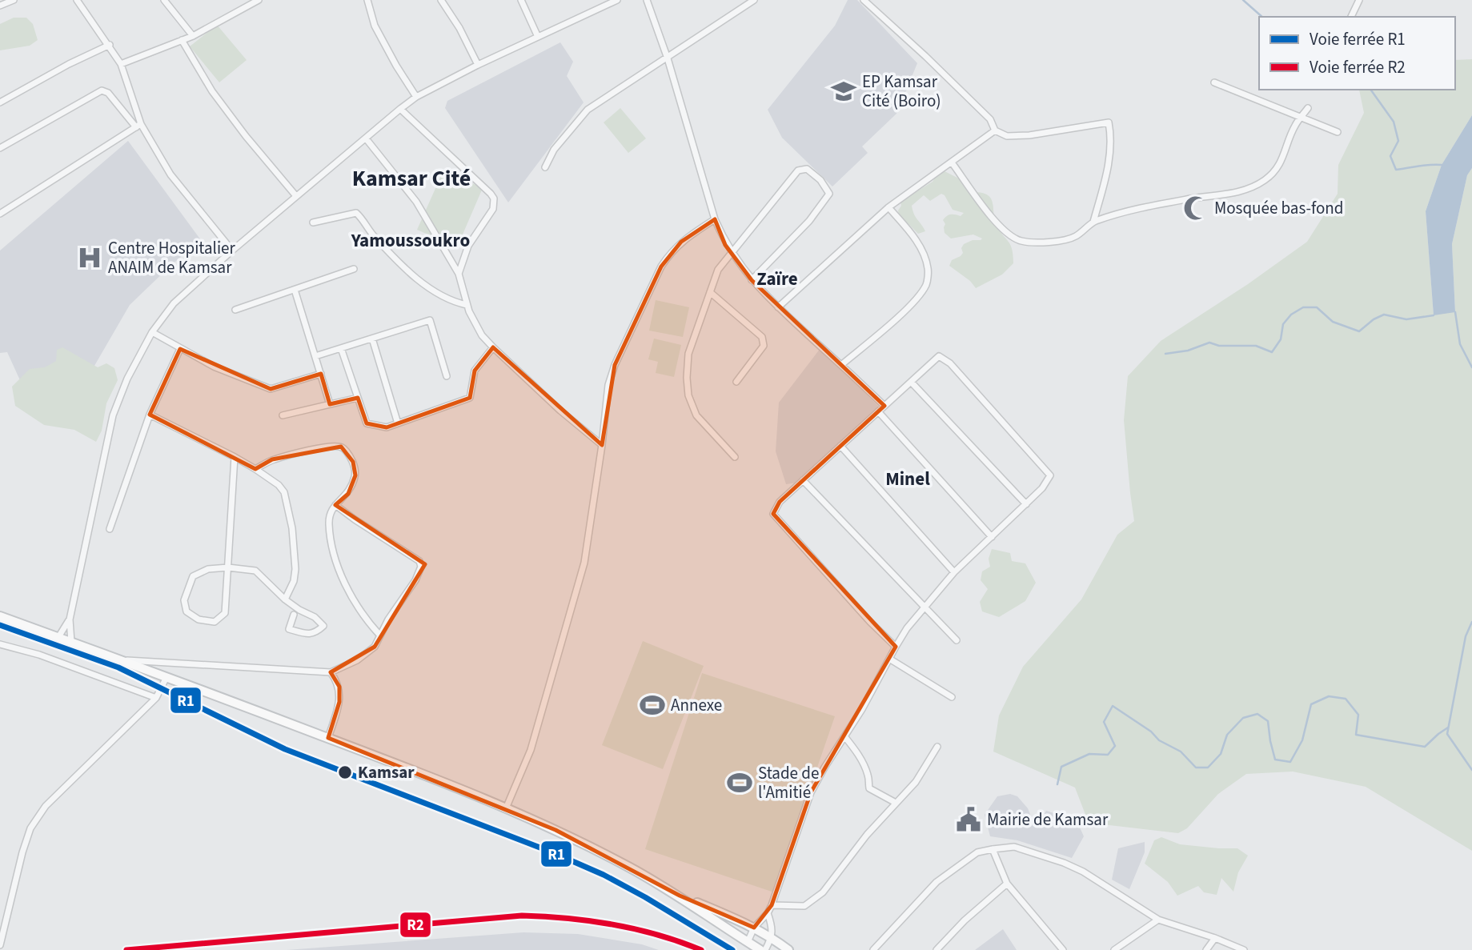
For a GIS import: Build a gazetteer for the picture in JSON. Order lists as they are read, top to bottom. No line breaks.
{"districts":["Kamsar Cité","Yamoussoukro","Zaïre","Minel"],"places":{"school or university":["EP Kamsar Cité (Boiro)"],"mosque":["Mosquée bas-fond"],"hospital":["Centre Hospitalier ANAIM de Kamsar"],"sports":["Annexe","Stade de l'Amitié"],"other":["Kamsar"],"public building":["Mairie de Kamsar"]},"lines":["rail line R1","rail line R2"],"legend":["Voie ferrée R1","Voie ferrée R2"]}
